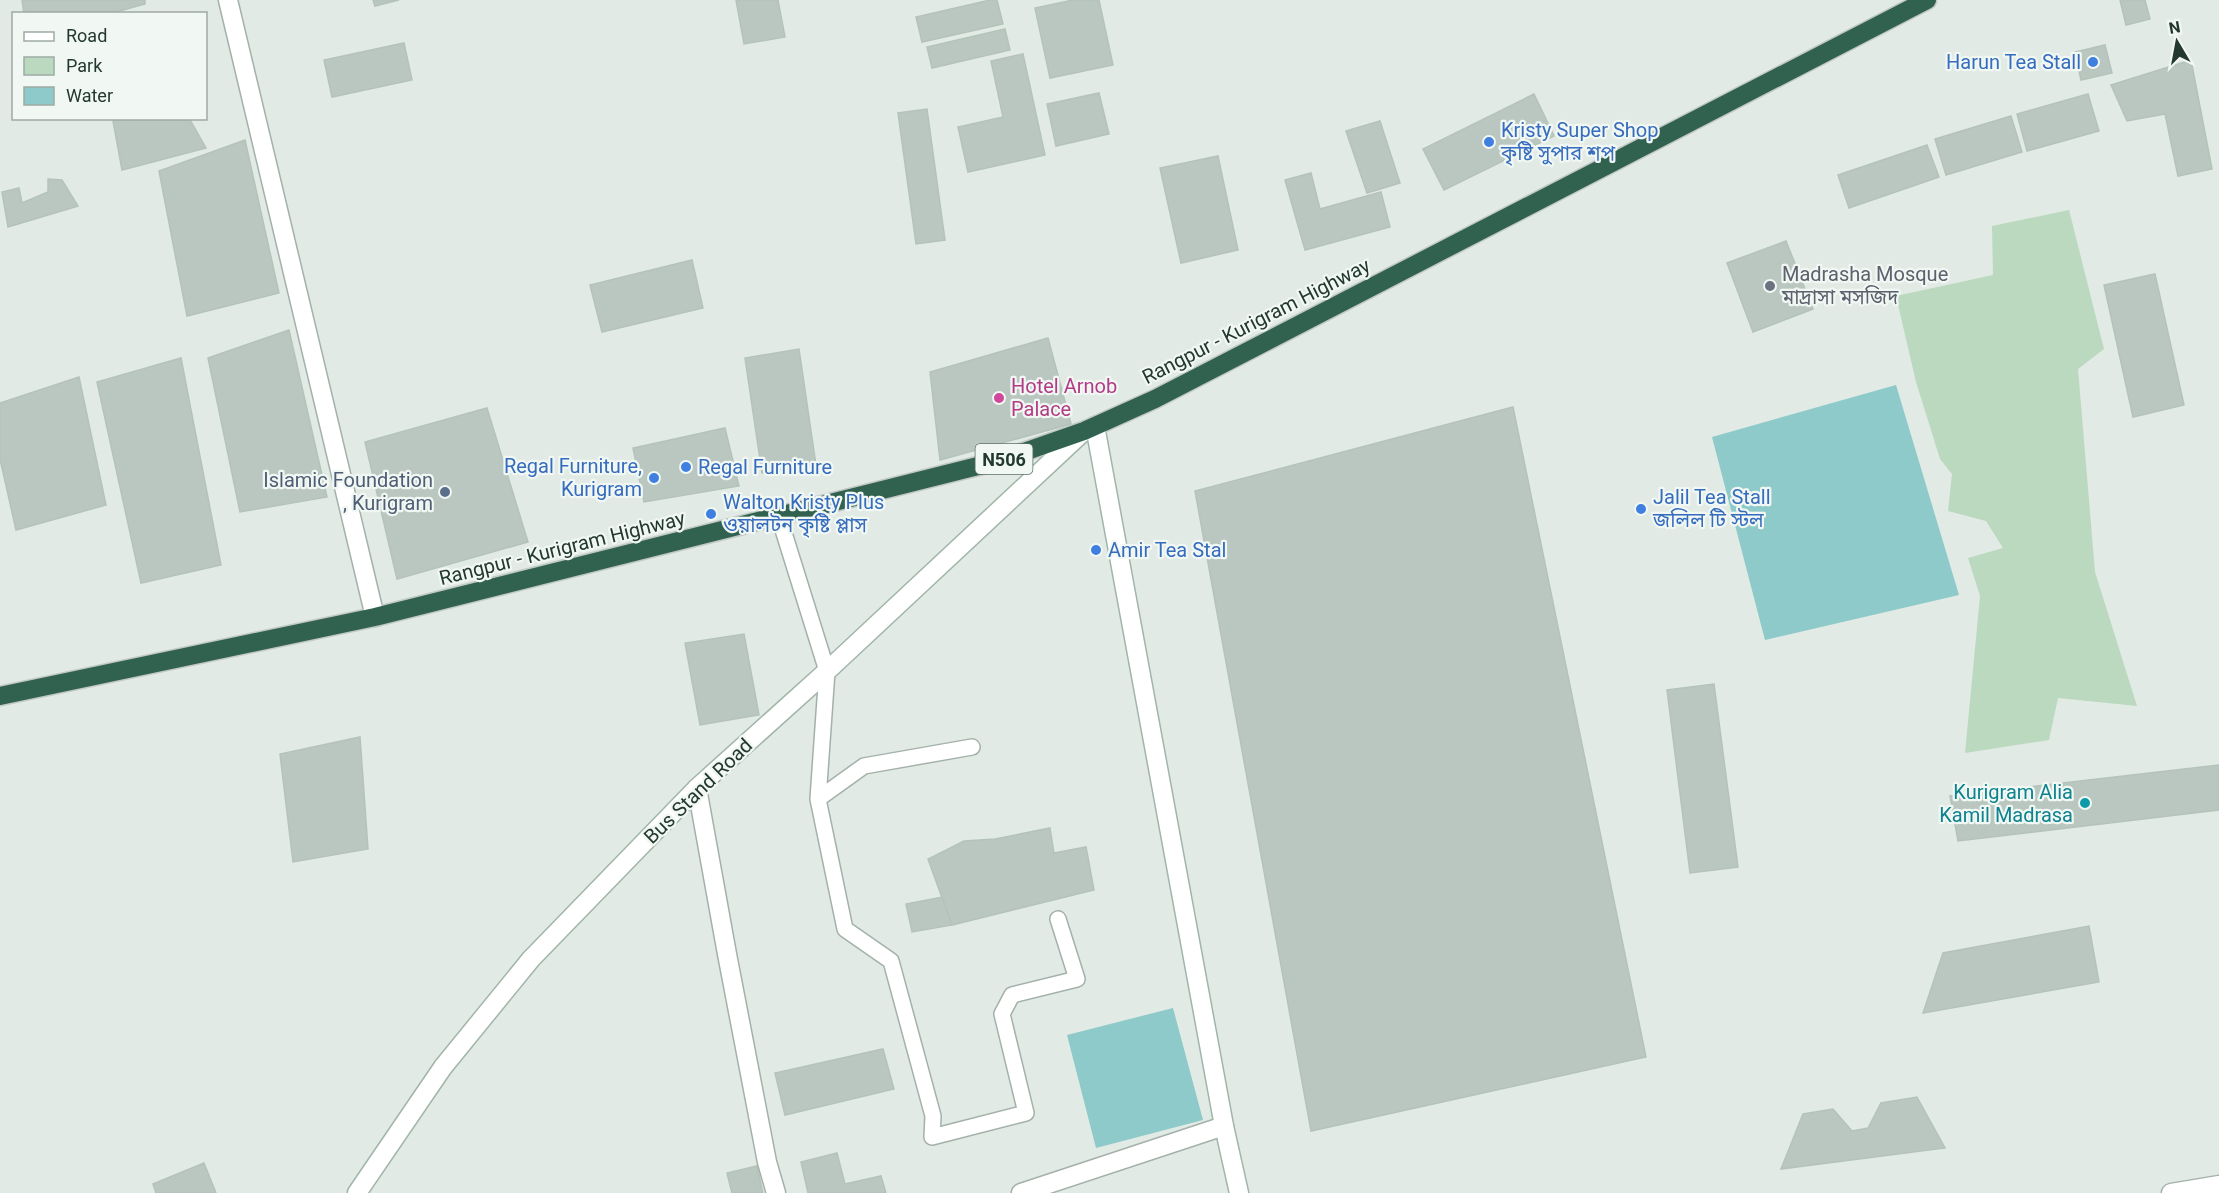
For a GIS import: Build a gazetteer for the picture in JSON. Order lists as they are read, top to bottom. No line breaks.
{"streets":{"highway":["Rangpur - Kurigram Highway","N506"],"street":["Bus Stand Road"]},"crossings":[["Rangpur - Kurigram Highway","Bus Stand Road"]],"places":["Harun Tea Stall","Kristy Super Shop কৃষ্টি সুপার শপ","Madrasha Mosque মাদ্রাসা মসজিদ","Hotel Arnob Palace","Regal Furniture","Regal Furniture, Kurigram","Islamic Foundation , Kurigram","Jalil Tea Stall জলিল টি স্টল","Walton Kristy Plus ওয়ালটন কৃষ্টি প্লাস","Amir Tea Stal","Kurigram Alia Kamil Madrasa"],"legend":["Road","Park","Water"],"north":"top"}
